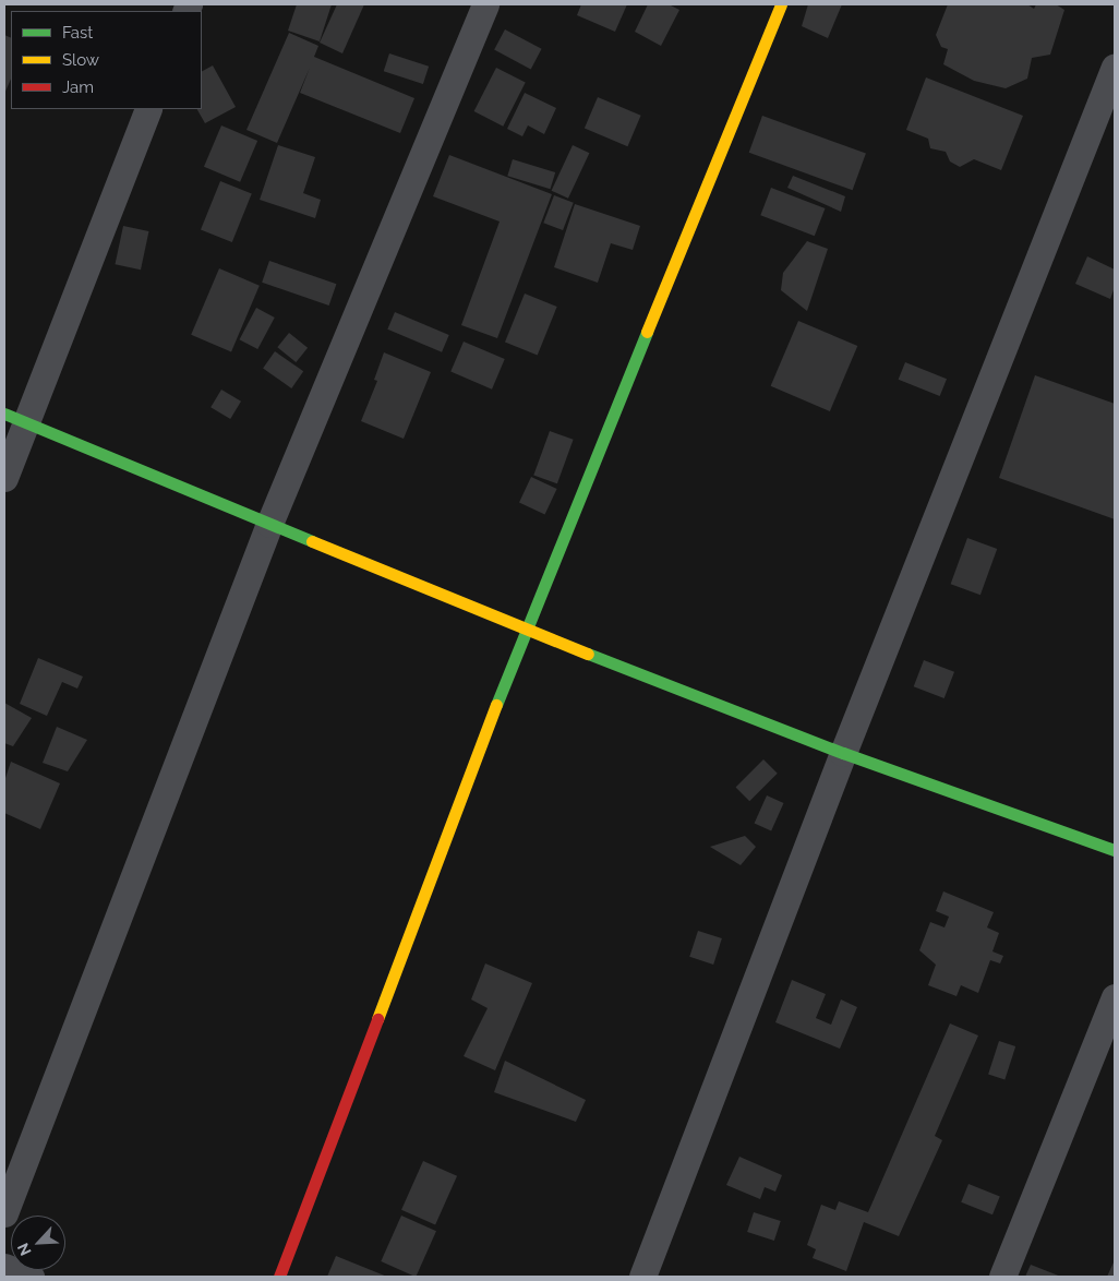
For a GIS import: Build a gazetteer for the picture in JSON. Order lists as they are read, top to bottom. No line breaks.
{"legend":["Fast","Slow","Jam"],"north":"bottom left"}
